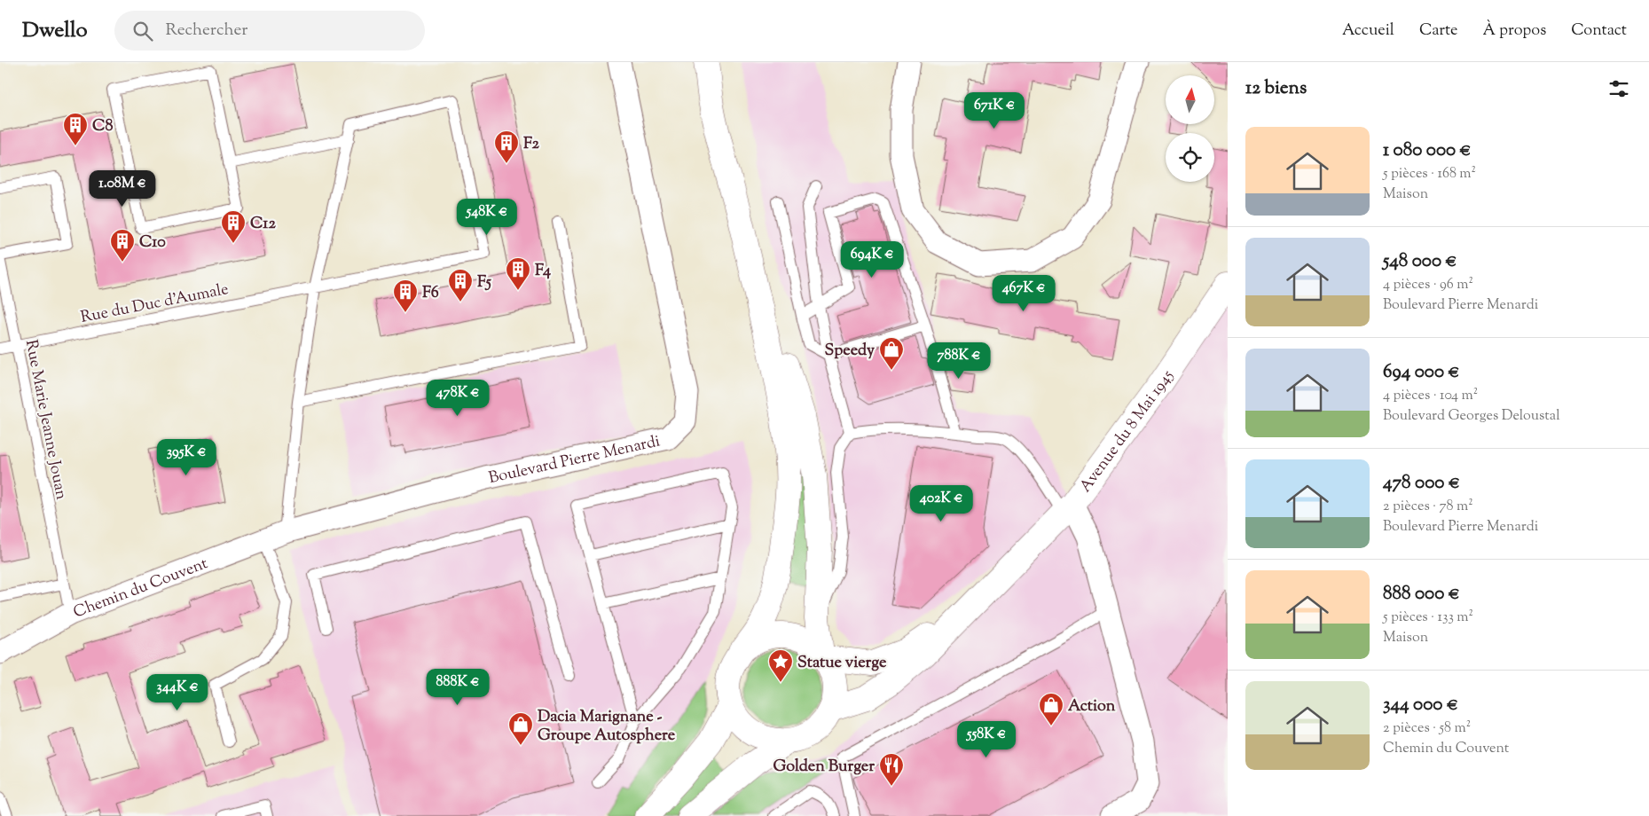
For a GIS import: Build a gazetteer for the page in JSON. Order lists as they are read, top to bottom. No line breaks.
{"streets":{"main road":["Avenue du 8 Mai 1945"],"street":["Boulevard Pierre Menardi","Chemin du Couvent"],"lane":["Rue du Duc d'Aumale","Rue Marie Jeanne Jouan"]},"crossings":[["Rue du Duc d'Aumale","Rue Marie Jeanne Jouan"],["Rue Marie Jeanne Jouan","Chemin du Couvent"],["Boulevard Pierre Menardi","Chemin du Couvent"]],"places":{"building":["C8","F2","C12","C10","F4","F5","F6"],"shop":["Speedy","Action","Dacia Marignane - Groupe Autosphere"],"place":["Statue vierge"],"restaurant":["Golden Burger"]},"north":"top","page":{"header":"Dwello","search":"Rechercher","nav":["Accueil","Carte","À propos","Contact"],"heading":"12 biens","price":["671K €","1.08M €","548K €","694K €","467K €","788K €","478K €","395K €","402K €","888K €","344K €","558K €"],"list":[{"name":"1 080 000 €","note":"5 pièces · 168 m² · Maison"},{"name":"548 000 €","note":"4 pièces · 96 m² · Boulevard Pierre Menardi"},{"name":"694 000 €","note":"4 pièces · 104 m² · Boulevard Georges Deloustal"},{"name":"478 000 €","note":"2 pièces · 78 m² · Boulevard Pierre Menardi"},{"name":"888 000 €","note":"5 pièces · 133 m² · Maison"},{"name":"344 000 €","note":"2 pièces · 58 m² · Chemin du Couvent"}]}}
